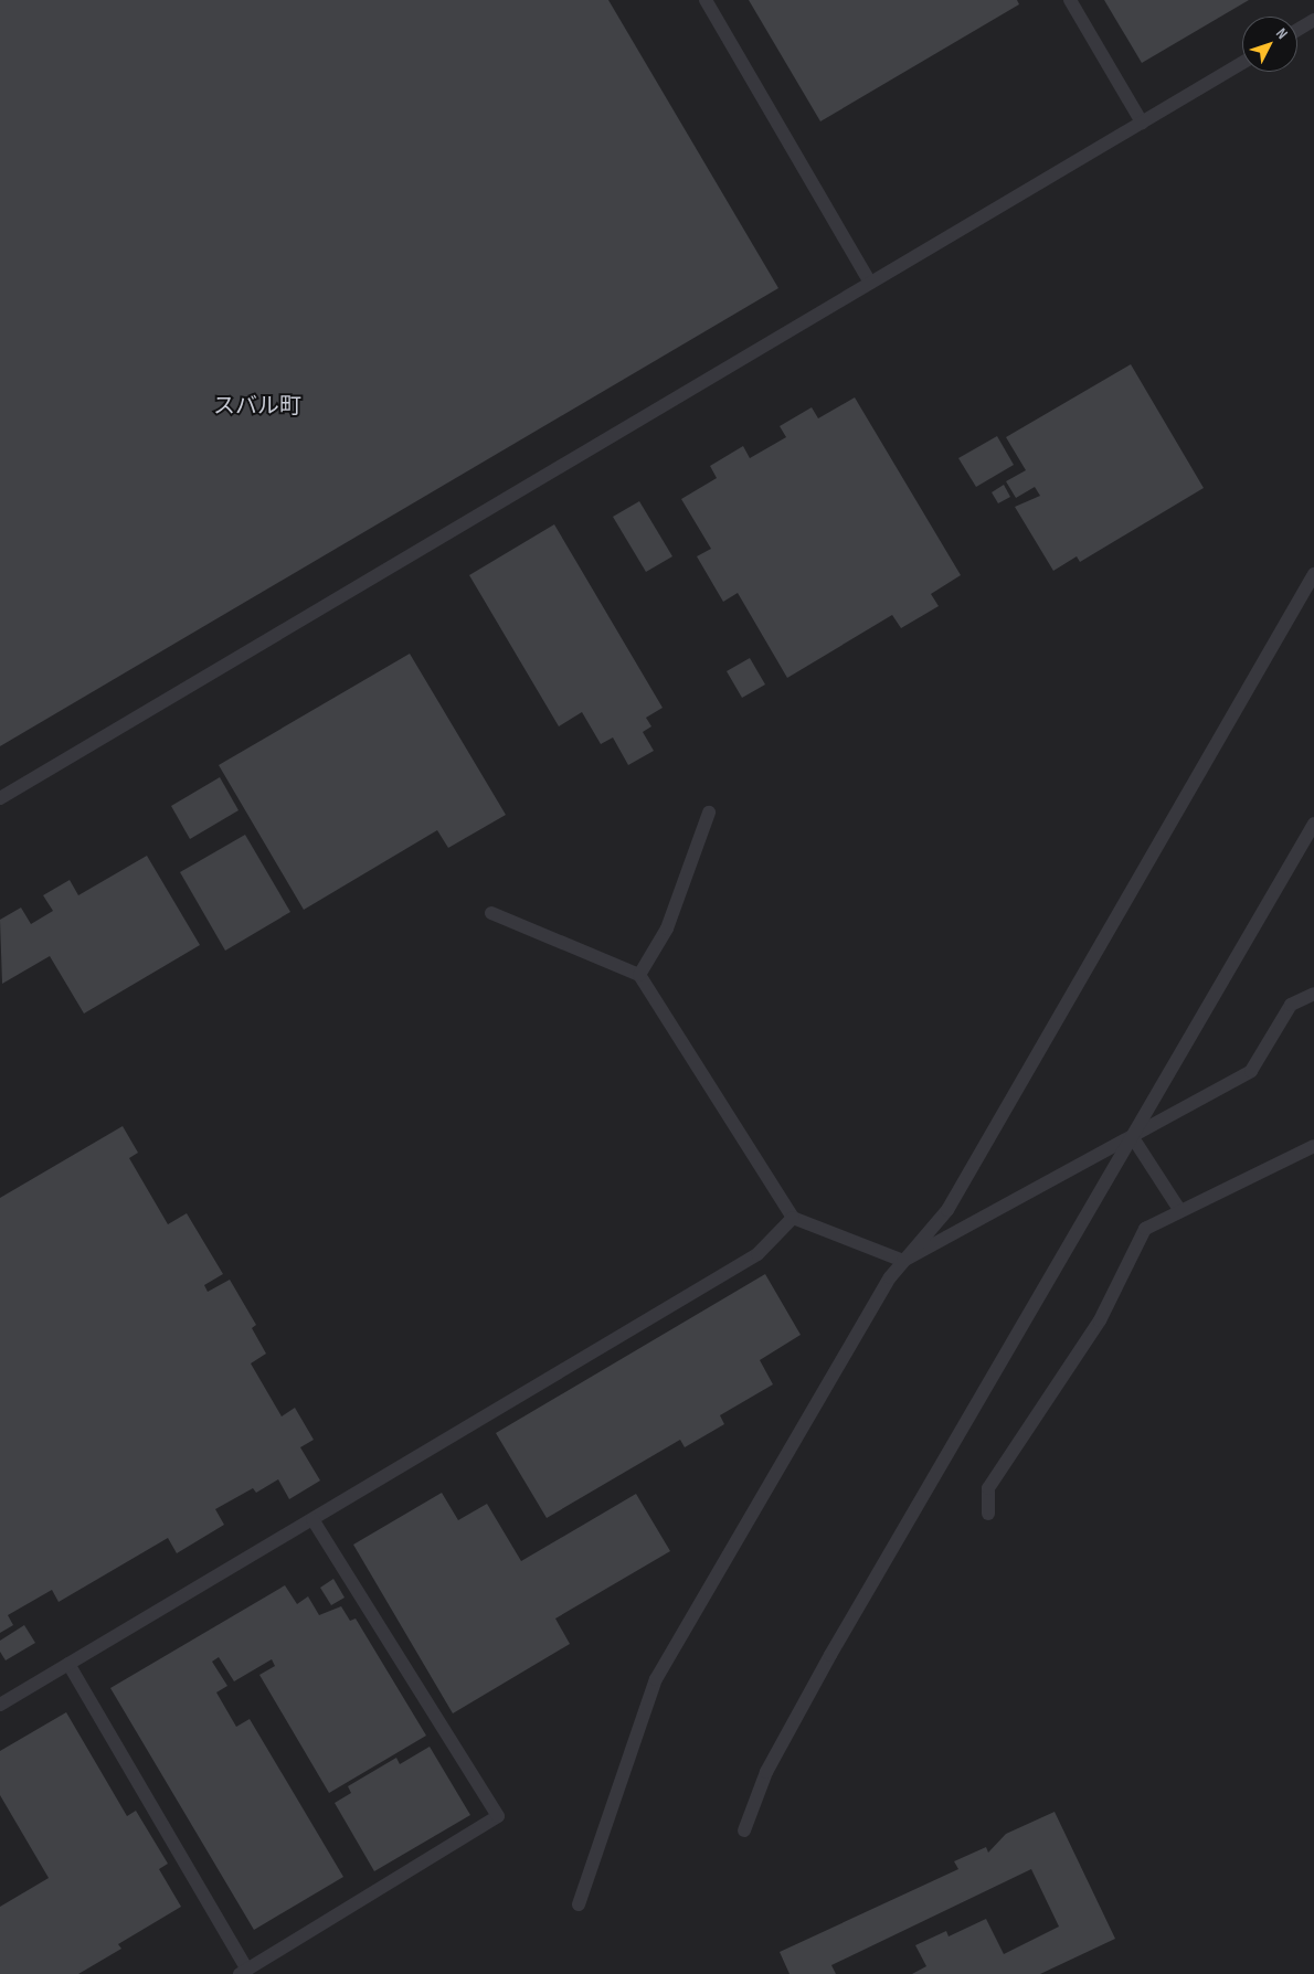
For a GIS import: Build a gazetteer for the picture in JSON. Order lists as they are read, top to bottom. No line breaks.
{"districts":["スバル町"],"north":"top right"}
